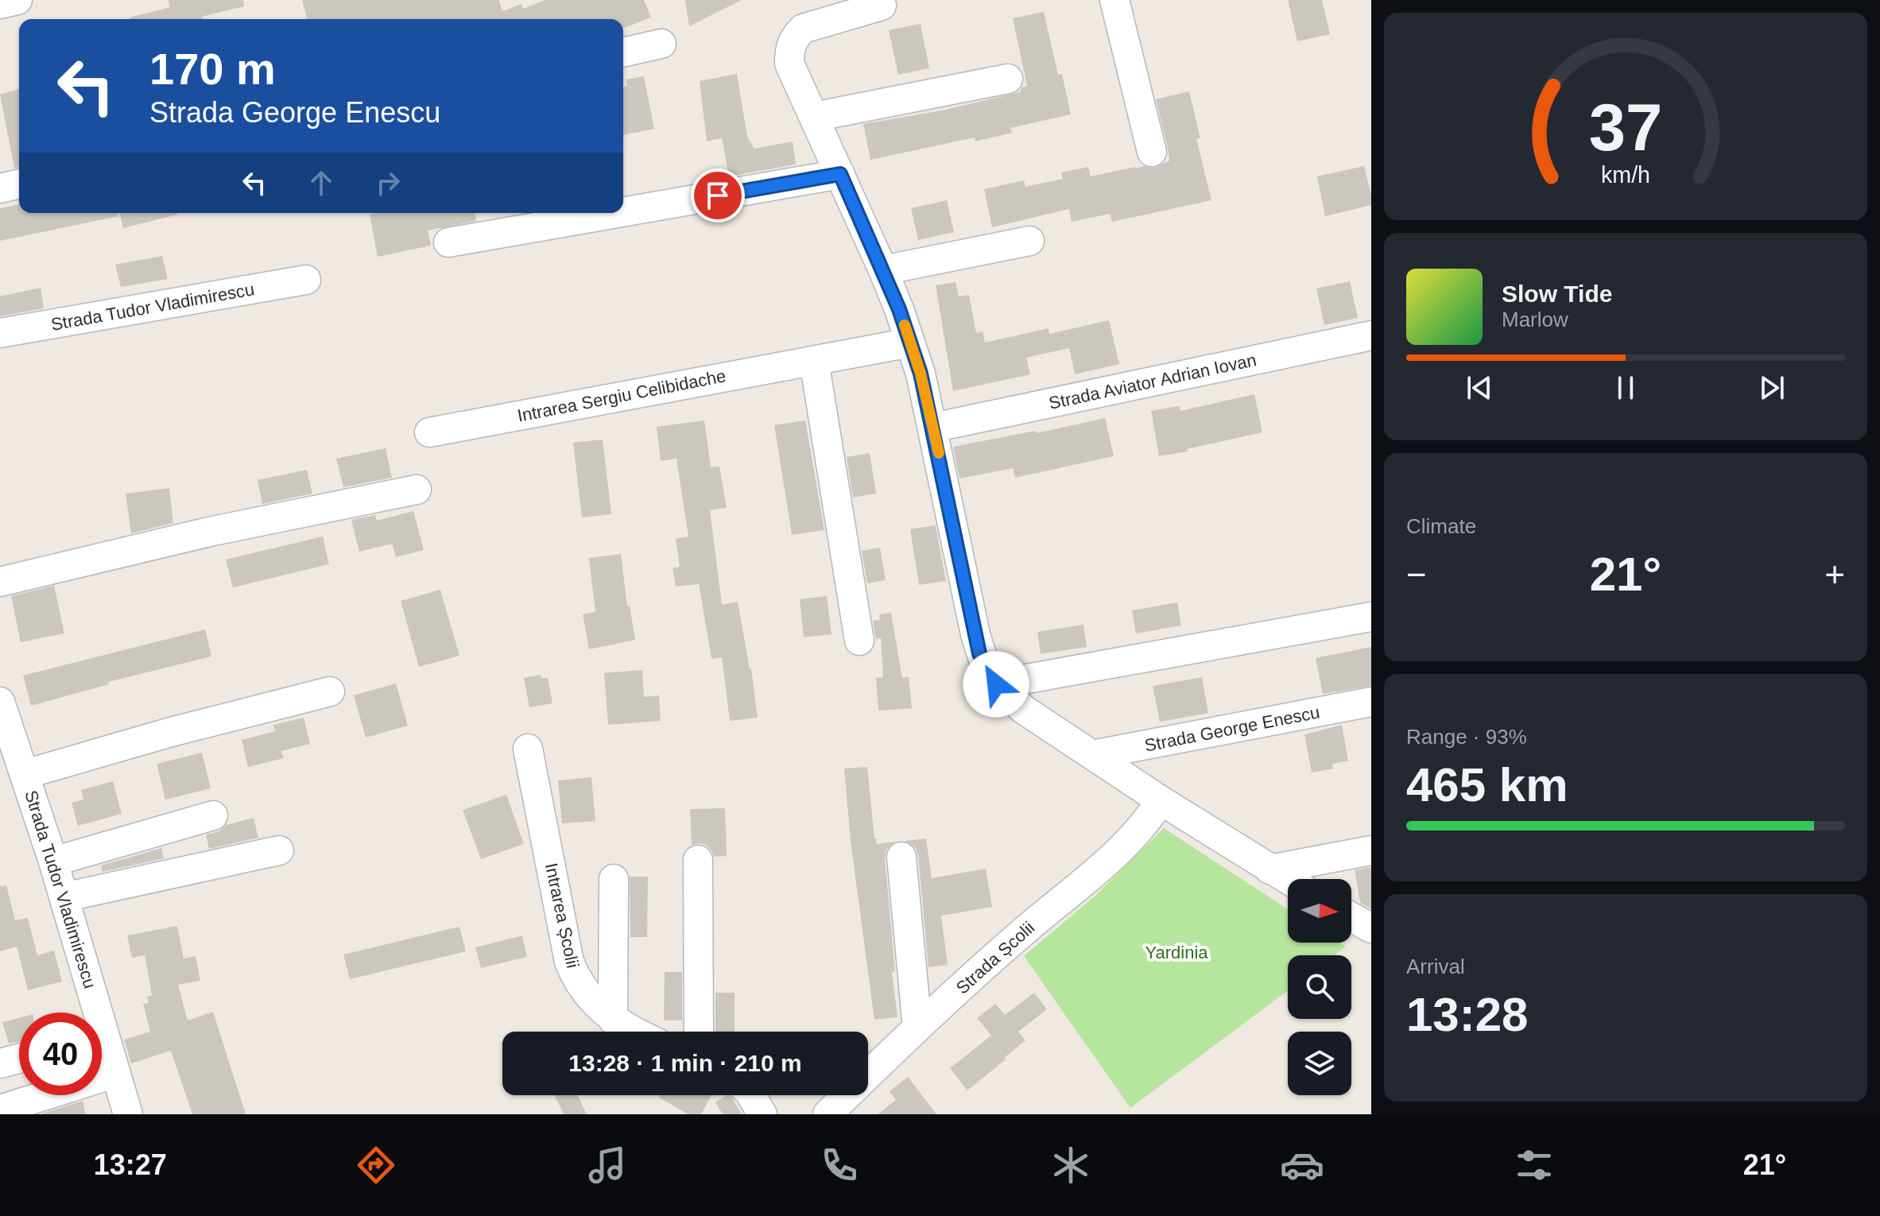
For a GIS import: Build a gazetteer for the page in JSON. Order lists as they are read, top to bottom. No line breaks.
{"streets":{"street":["Strada Tudor Vladimirescu","Strada Aviator Adrian Iovan","Intrarea Sergiu Celibidache","Strada George Enescu","Intrarea Școlii","Strada Școlii"]},"parks":["Yardinia"],"north":"right","page":{"turn":["170 m","Strada George Enescu"],"song":["Slow Tide","Marlow"],"tile":["Climate",["Range · 93%","465 km"],["Arrival","13:28"]],"heat":["−","21°","+"],"limit":"40","trip":"13:28 · 1 min · 210 m","tabs":["13:27","21°"],"gauge":["37","km/h"]}}
